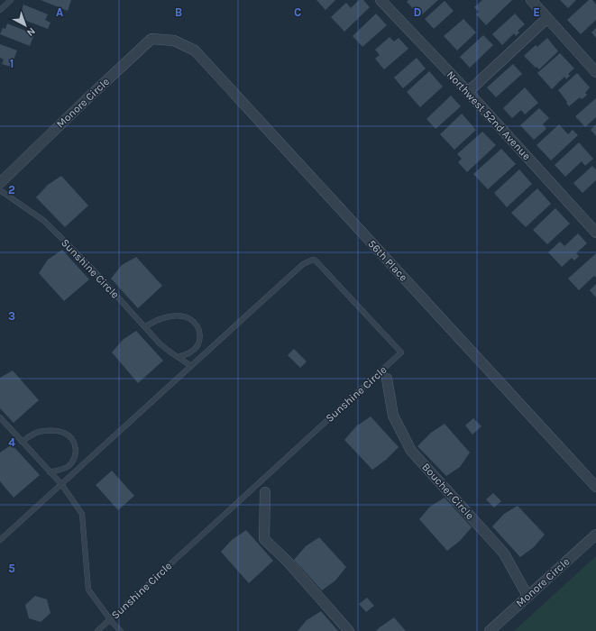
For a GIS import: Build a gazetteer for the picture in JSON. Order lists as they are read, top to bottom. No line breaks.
{"streets":{"street":["Monore Circle","Northwest 52nd Avenue","56th Place","Boucher Circle"],"lane":["Sunshine Circle"]},"crossings":[["Monore Circle","56th Place"],["Monore Circle","Boucher Circle"]],"north":"bottom right","grid":{"columns":["A","B","C","D","E"],"rows":["1","2","3","4","5"]}}
